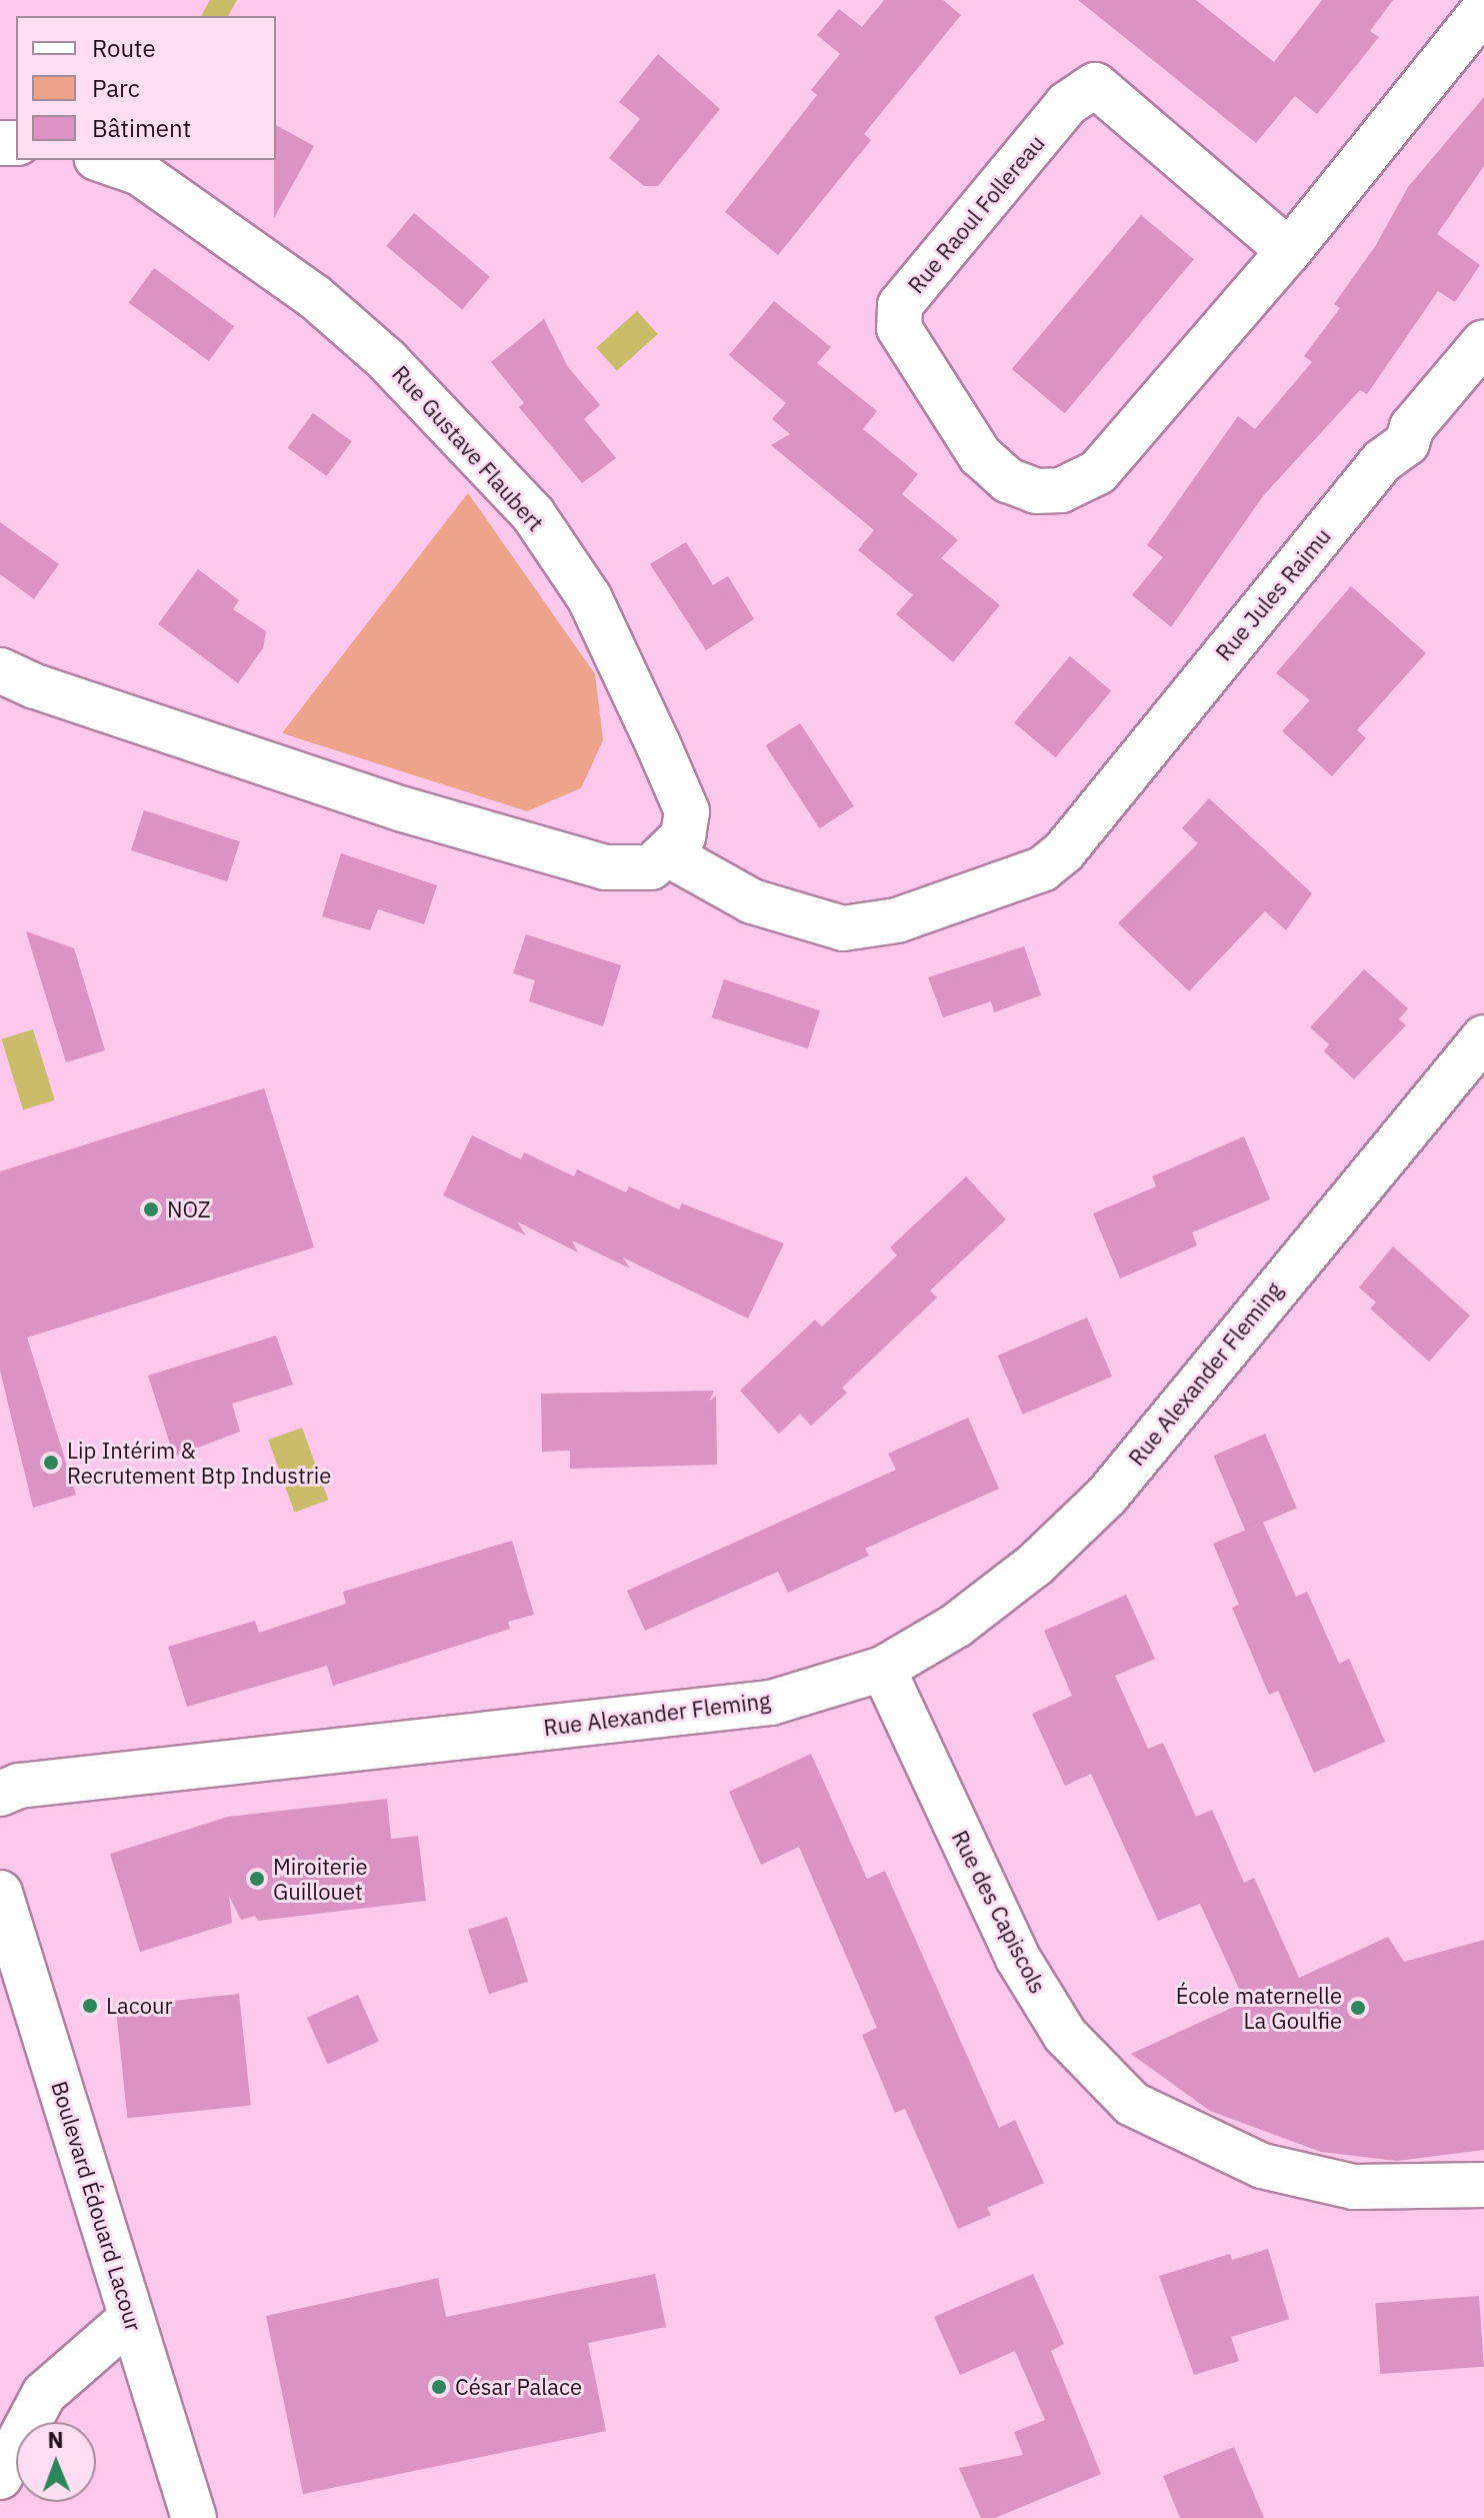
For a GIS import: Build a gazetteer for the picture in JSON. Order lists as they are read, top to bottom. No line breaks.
{"streets":{"street":["Rue Raoul Follereau","Rue Gustave Flaubert","Rue Jules Raimu","Rue Alexander Fleming","Rue des Capiscols","Boulevard Édouard Lacour"]},"crossings":[["Rue Gustave Flaubert","Rue Jules Raimu"],["Rue Alexander Fleming","Rue des Capiscols"]],"places":["NOZ","Lip Intérim & Recrutement Btp Industrie","Miroiterie Guillouet","Lacour","École maternelle La Goulfie","César Palace"],"legend":["Route","Parc","Bâtiment"],"north":"top"}
